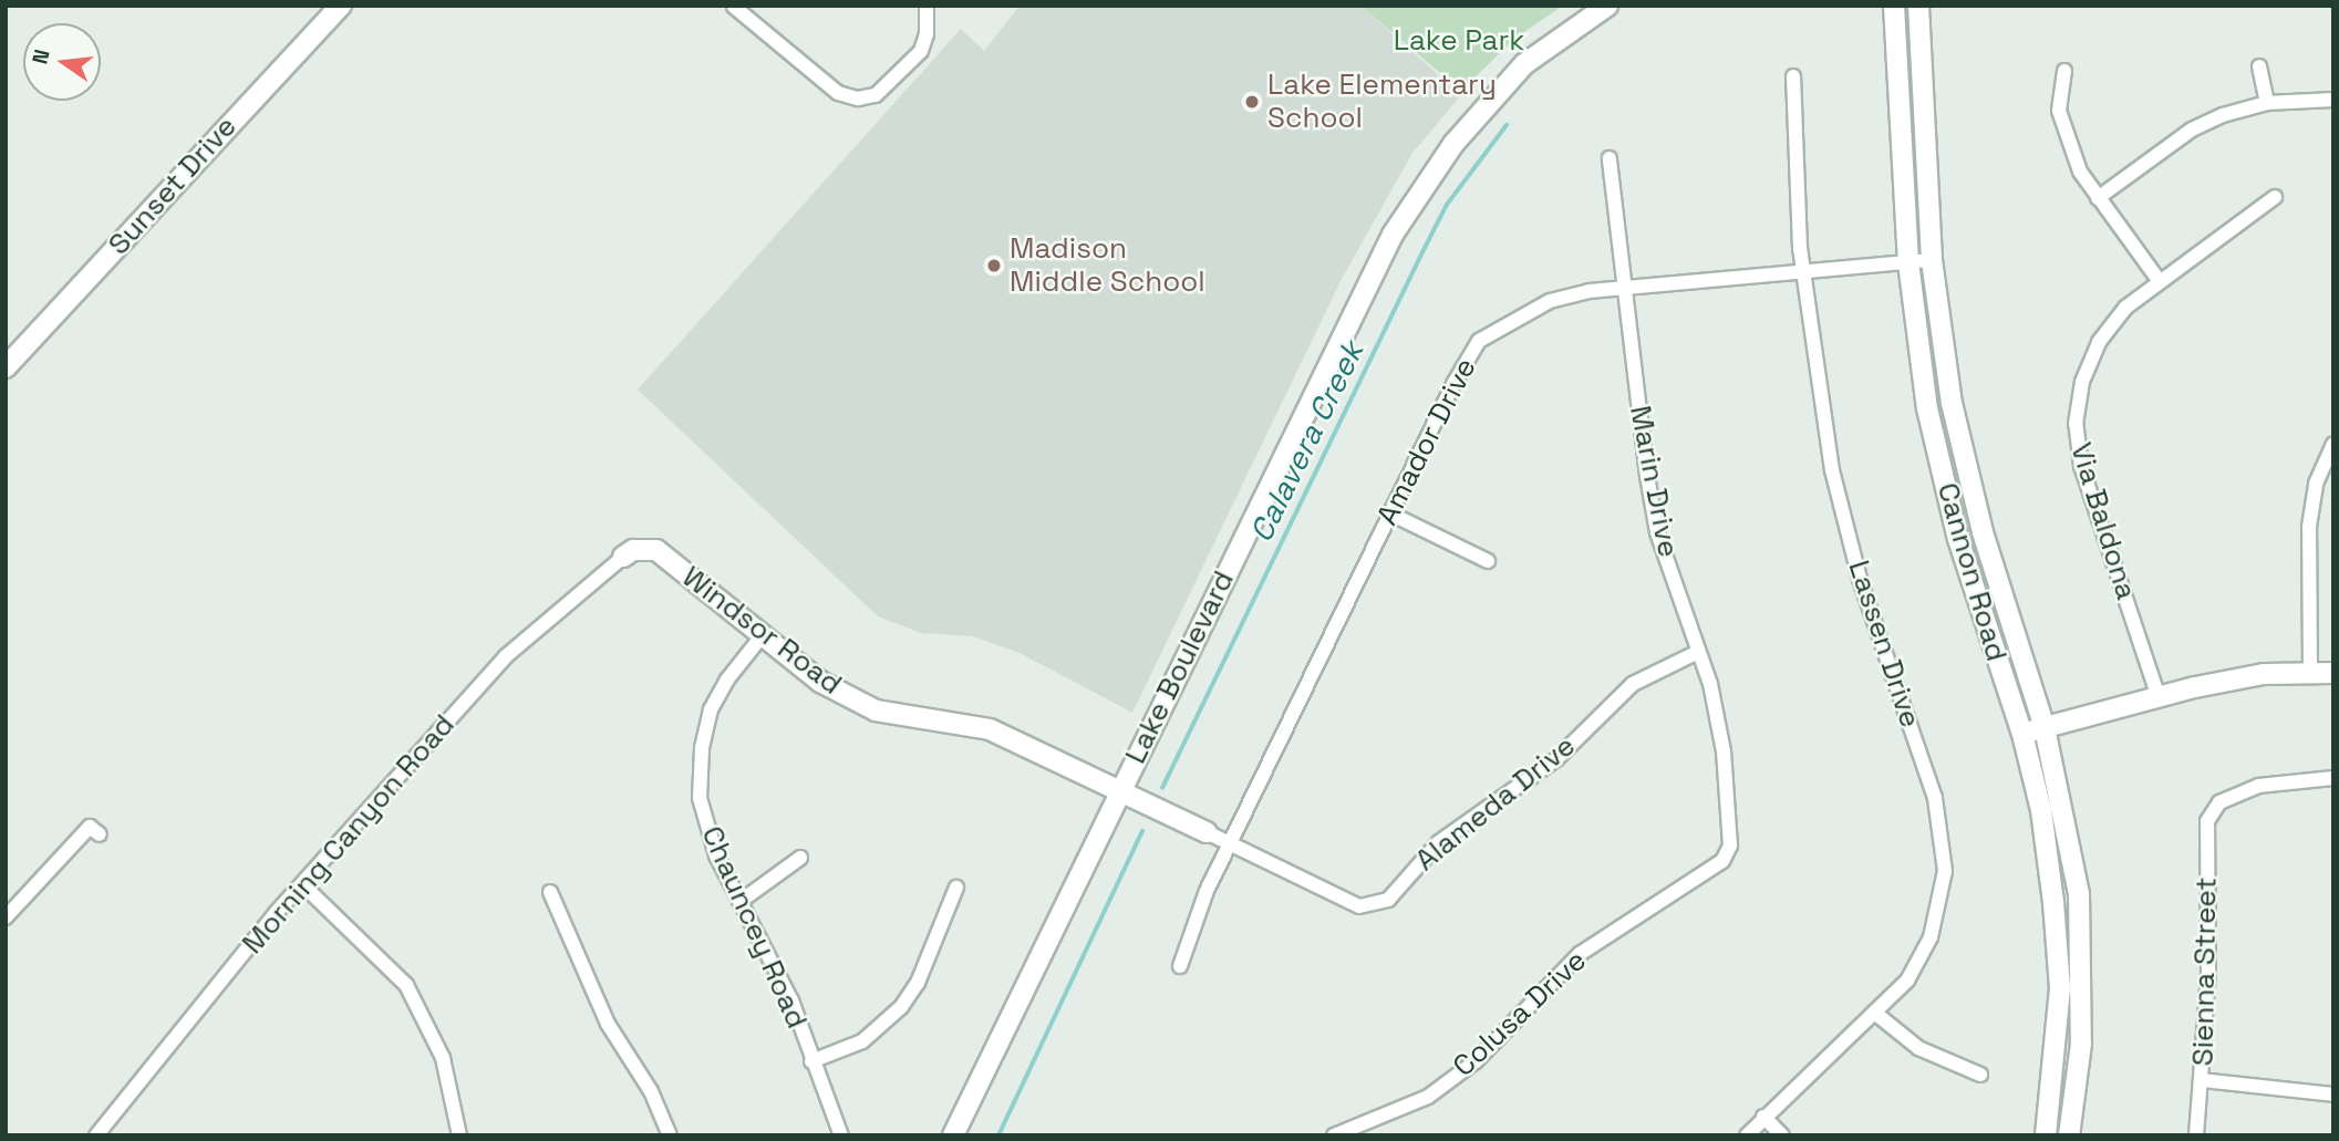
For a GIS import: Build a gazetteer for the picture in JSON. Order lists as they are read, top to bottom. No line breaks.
{"streets":{"main road":["Sunset Drive","Cannon Road","Windsor Road","Lake Boulevard","Alameda Drive"],"street":["Amador Drive","Marin Drive","Via Baldona","Lassen Drive","Morning Canyon Road","Chauncey Road","Sienna Street","Colusa Drive"]},"crossings":[["Amador Drive","Marin Drive"],["Amador Drive","Cannon Road"],["Amador Drive","Lassen Drive"],["Amador Drive","Alameda Drive"],["Marin Drive","Alameda Drive"],["Marin Drive","Colusa Drive"],["Windsor Road","Lake Boulevard"],["Windsor Road","Alameda Drive"],["Windsor Road","Morning Canyon Road"],["Windsor Road","Chauncey Road"],["Lake Boulevard","Alameda Drive"]],"water":["Calavera Creek"],"parks":["Lake Park"],"places":["Lake Elementary School","Madison Middle School"],"north":"left"}
